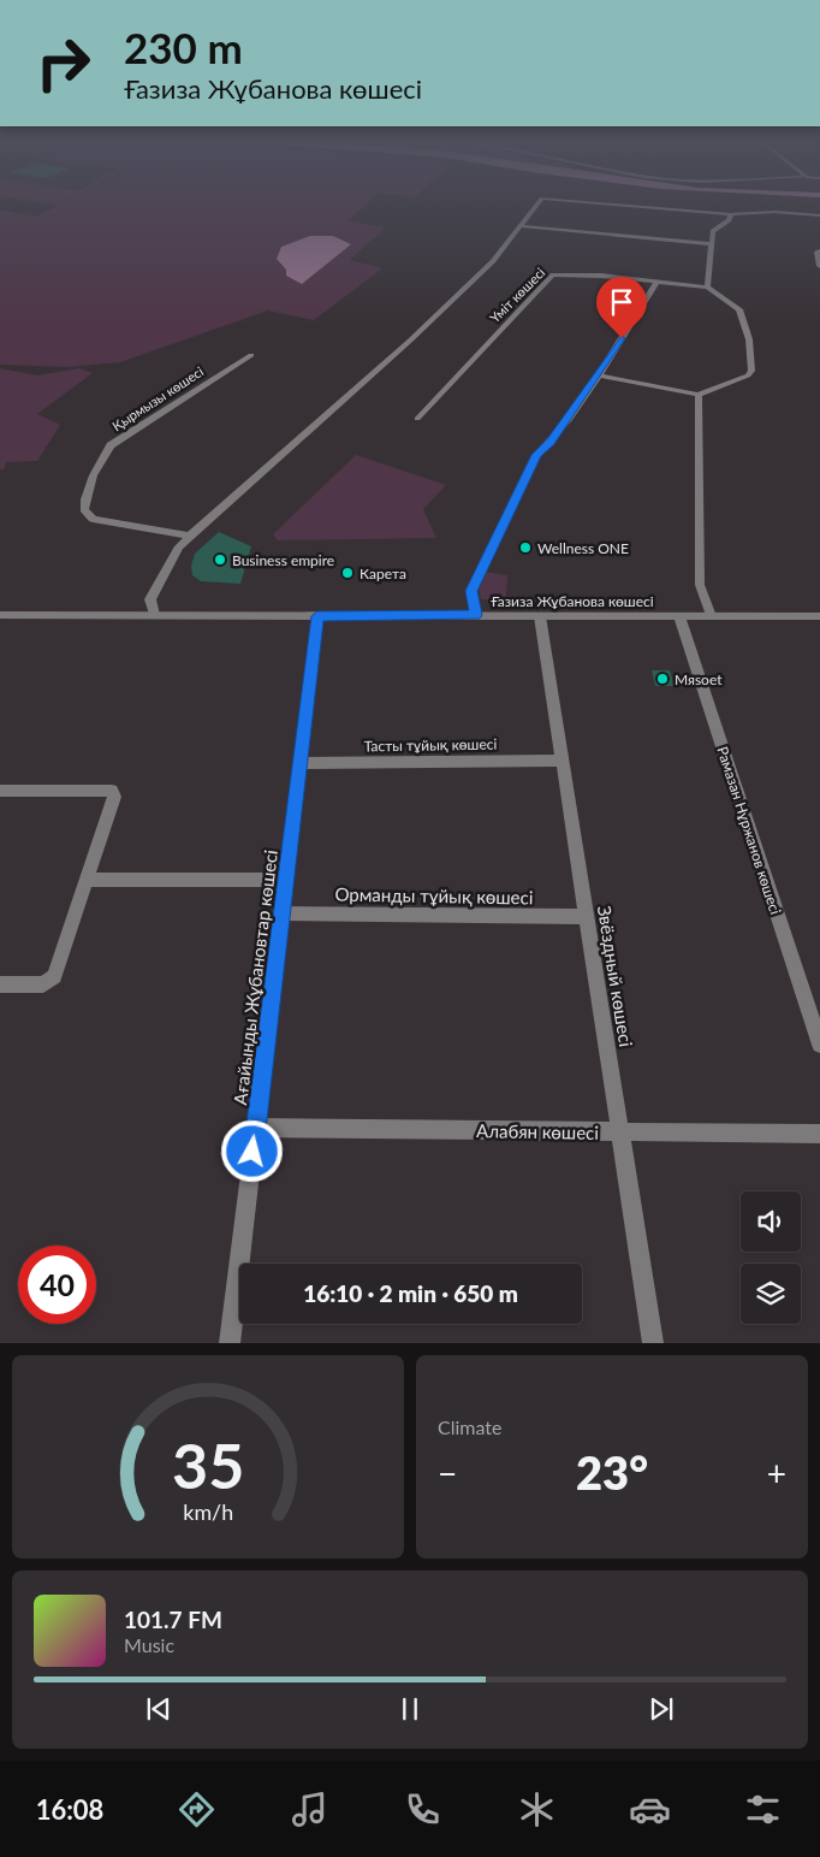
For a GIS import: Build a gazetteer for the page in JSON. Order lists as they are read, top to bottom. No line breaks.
{"streets":{"street":["Үміт көшесі","Қырмызы көшесі","Ғазиза Жұбанова көшесі","Тасты тұйық көшесі","Рамазан Нұржанов көшесі","Орманды тұйық көшесі","Звёздный көшесі","Ағайынды Жұбановтар көшесі","Алабян көшесі"]},"crossings":[["Ғазиза Жұбанова көшесі","Рамазан Нұржанов көшесі"],["Ғазиза Жұбанова көшесі","Звёздный көшесі"],["Ғазиза Жұбанова көшесі","Ағайынды Жұбановтар көшесі"],["Тасты тұйық көшесі","Звёздный көшесі"],["Тасты тұйық көшесі","Ағайынды Жұбановтар көшесі"],["Орманды тұйық көшесі","Звёздный көшесі"],["Орманды тұйық көшесі","Ағайынды Жұбановтар көшесі"],["Звёздный көшесі","Алабян көшесі"],["Ағайынды Жұбановтар көшесі","Алабян көшесі"]],"places":["Wellness ONE","Business empire","Карета","Мяsoet"],"page":{"turn":["230 m","Ғазиза Жұбанова көшесі"],"limit":"40","trip":"16:10 · 2 min · 650 m","tile":"Climate","heat":["−","23°","+"],"song":["101.7 FM","Music"],"tabs":"16:08","gauge":["35","km/h"]}}
